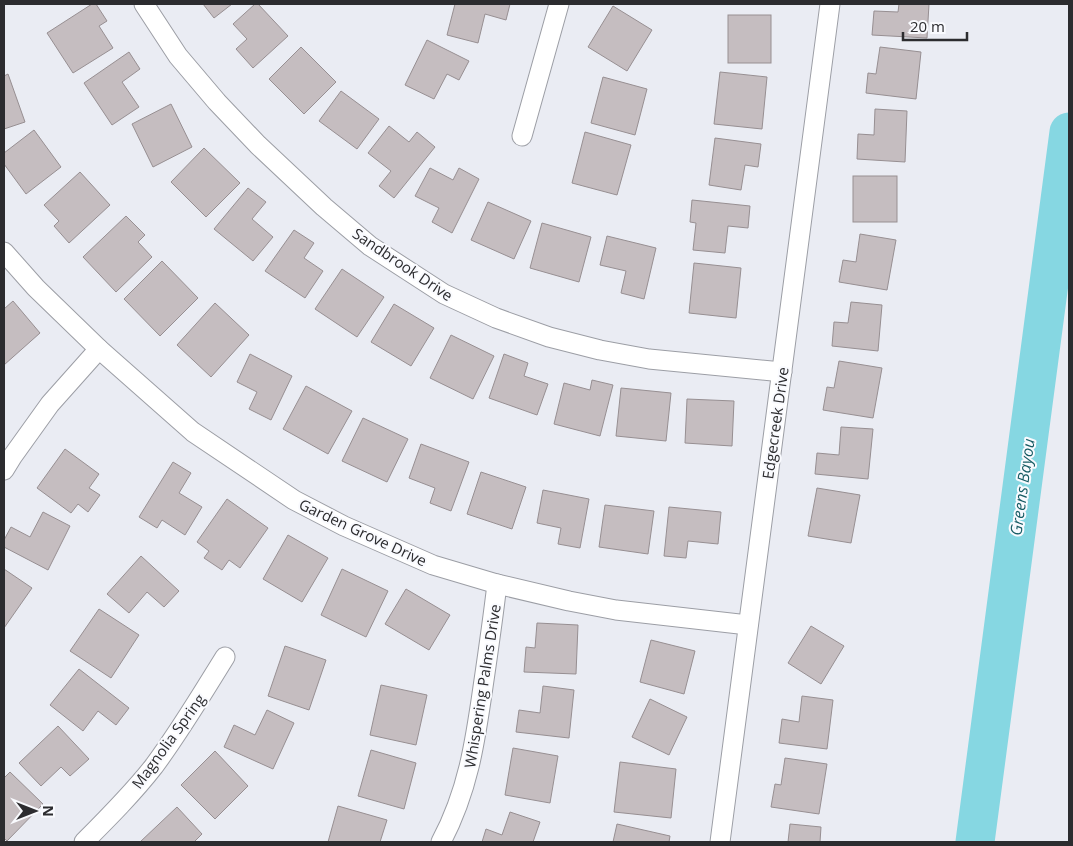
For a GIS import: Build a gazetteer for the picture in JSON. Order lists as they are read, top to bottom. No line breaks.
{"streets":{"street":["Sandbrook Drive","Edgecreek Drive","Garden Grove Drive","Whispering Palms Drive","Magnolia Spring"]},"crossings":[["Sandbrook Drive","Edgecreek Drive"],["Edgecreek Drive","Garden Grove Drive"],["Garden Grove Drive","Whispering Palms Drive"]],"water":["Greens Bayou"],"scale_bar":"20 m","north":"right"}
